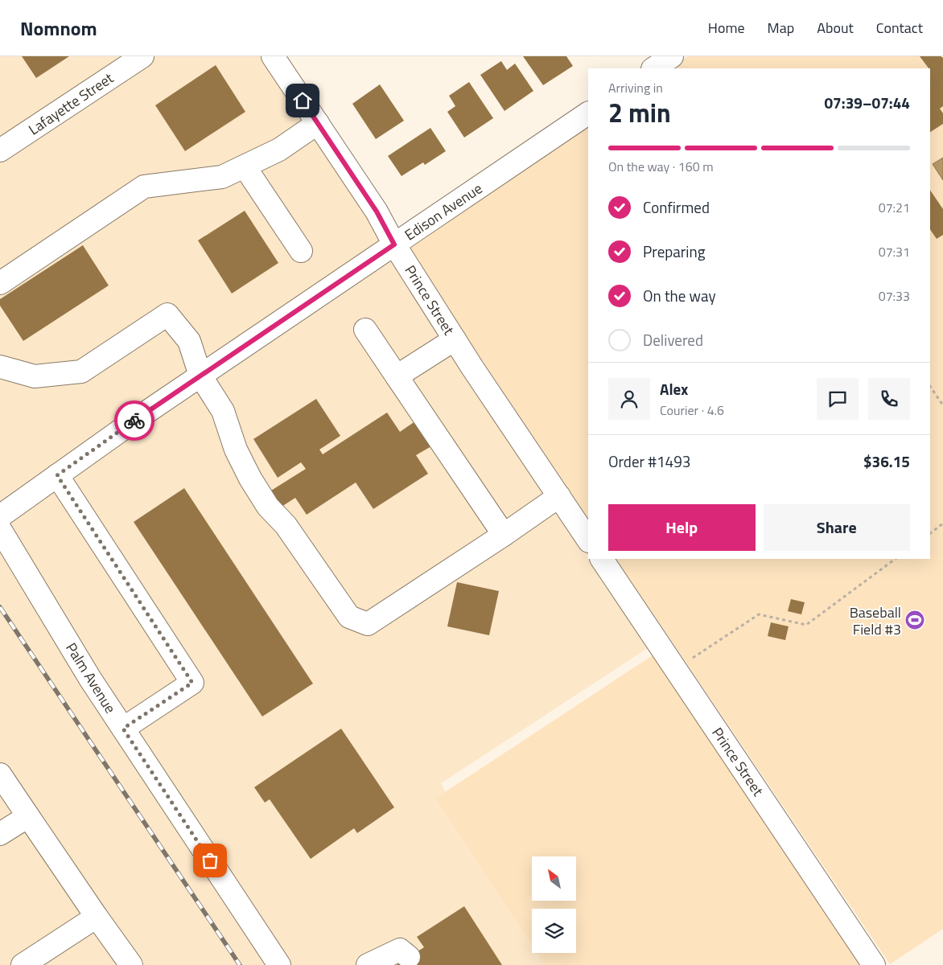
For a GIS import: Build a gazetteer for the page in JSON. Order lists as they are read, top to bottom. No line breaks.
{"streets":{"street":["Lafayette Street","Edison Avenue","Prince Street","Palm Avenue"]},"crossings":[["Edison Avenue","Prince Street"]],"places":{"sports":["Baseball Field #3"]},"north":"top left","page":{"header":"Nomnom","nav":["Home","Map","About","Contact"],"heading":["2 min","Arriving in","07:39–07:44"],"panel":["Alex","Courier · 4.6","Order #1493","$36.15"],"bar":"On the way · 160 m","list":[["Confirmed","07:21"],["Preparing","07:31"],["On the way","07:33"],"Delivered"],"buttons":["Help","Share"]}}
